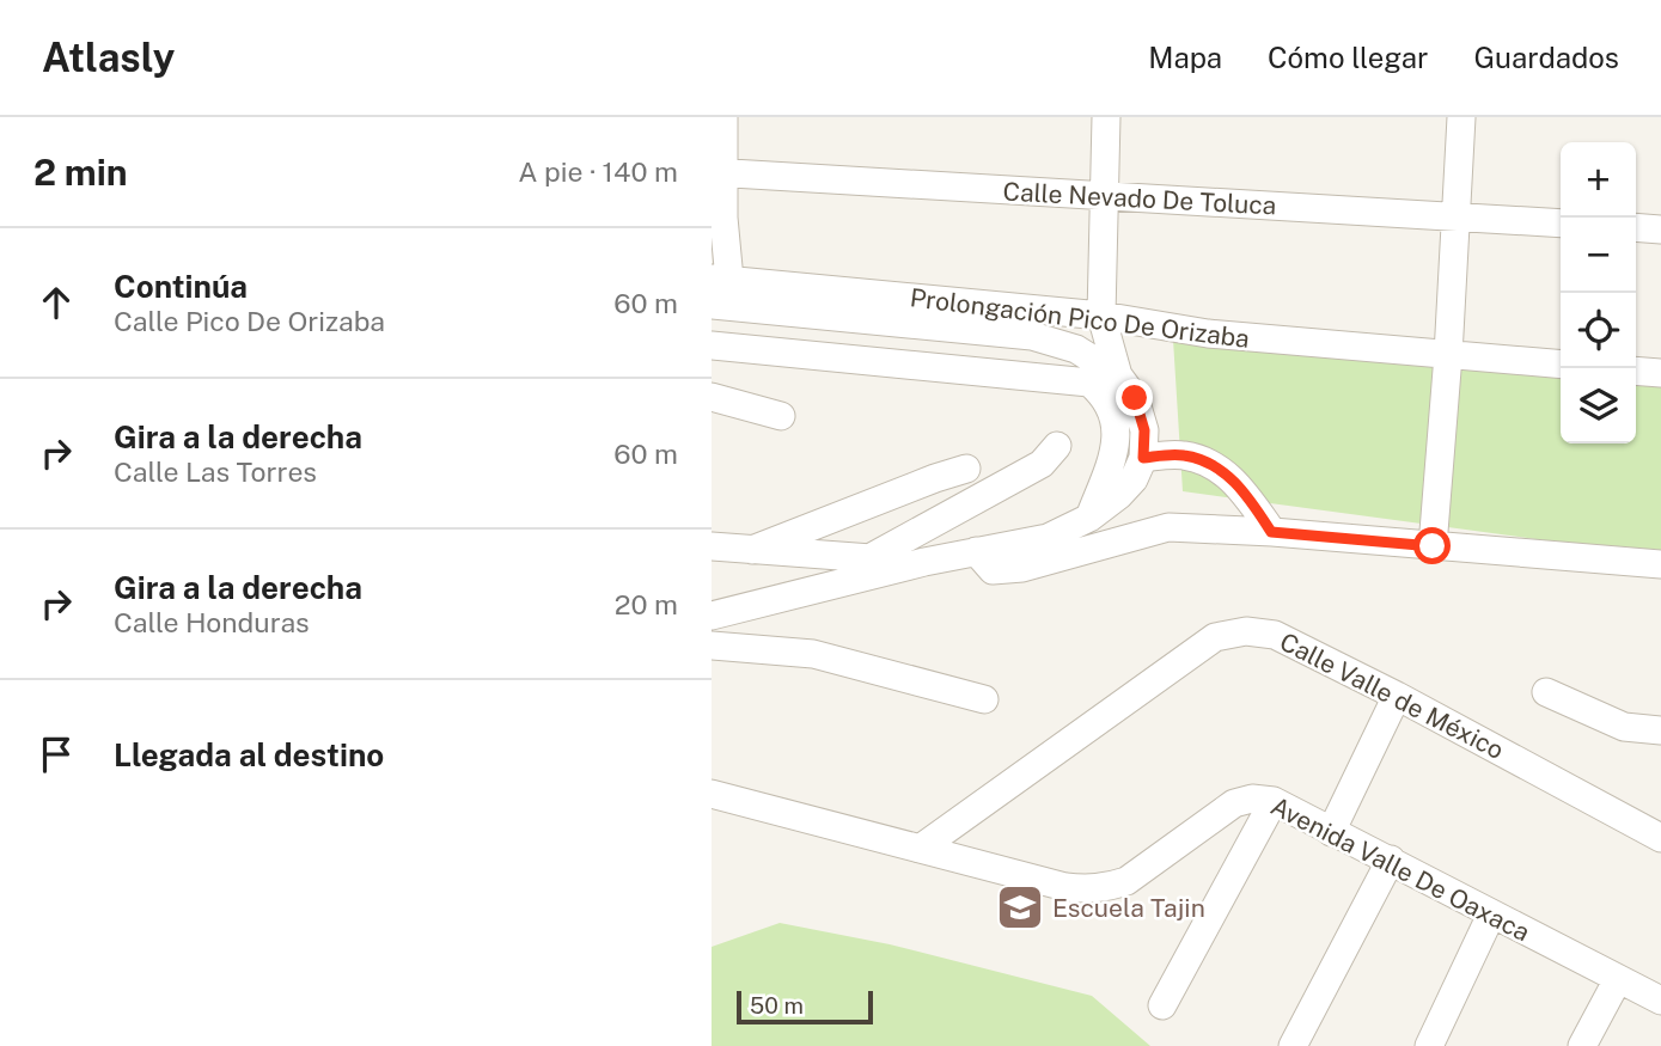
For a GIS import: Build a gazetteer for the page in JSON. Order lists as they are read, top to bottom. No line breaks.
{"streets":{"street":["Calle Nevado De Toluca","Prolongación Pico De Orizaba","Calle Valle de México","Avenida Valle De Oaxaca"]},"crossings":[["Calle Valle de México","Avenida Valle De Oaxaca"]],"places":{"school or university":["Escuela Tajin"]},"scale_bar":"50 m","page":{"header":"Atlasly","nav":["Mapa","Cómo llegar","Guardados"],"heading":["2 min","A pie · 140 m"],"map_buttons":["+","−"],"list":[["Continúa","Calle Pico De Orizaba","60 m"],["Gira a la derecha","Calle Las Torres","60 m"],["Gira a la derecha","Calle Honduras","20 m"],"Llegada al destino"],"scale":"50 m"}}
